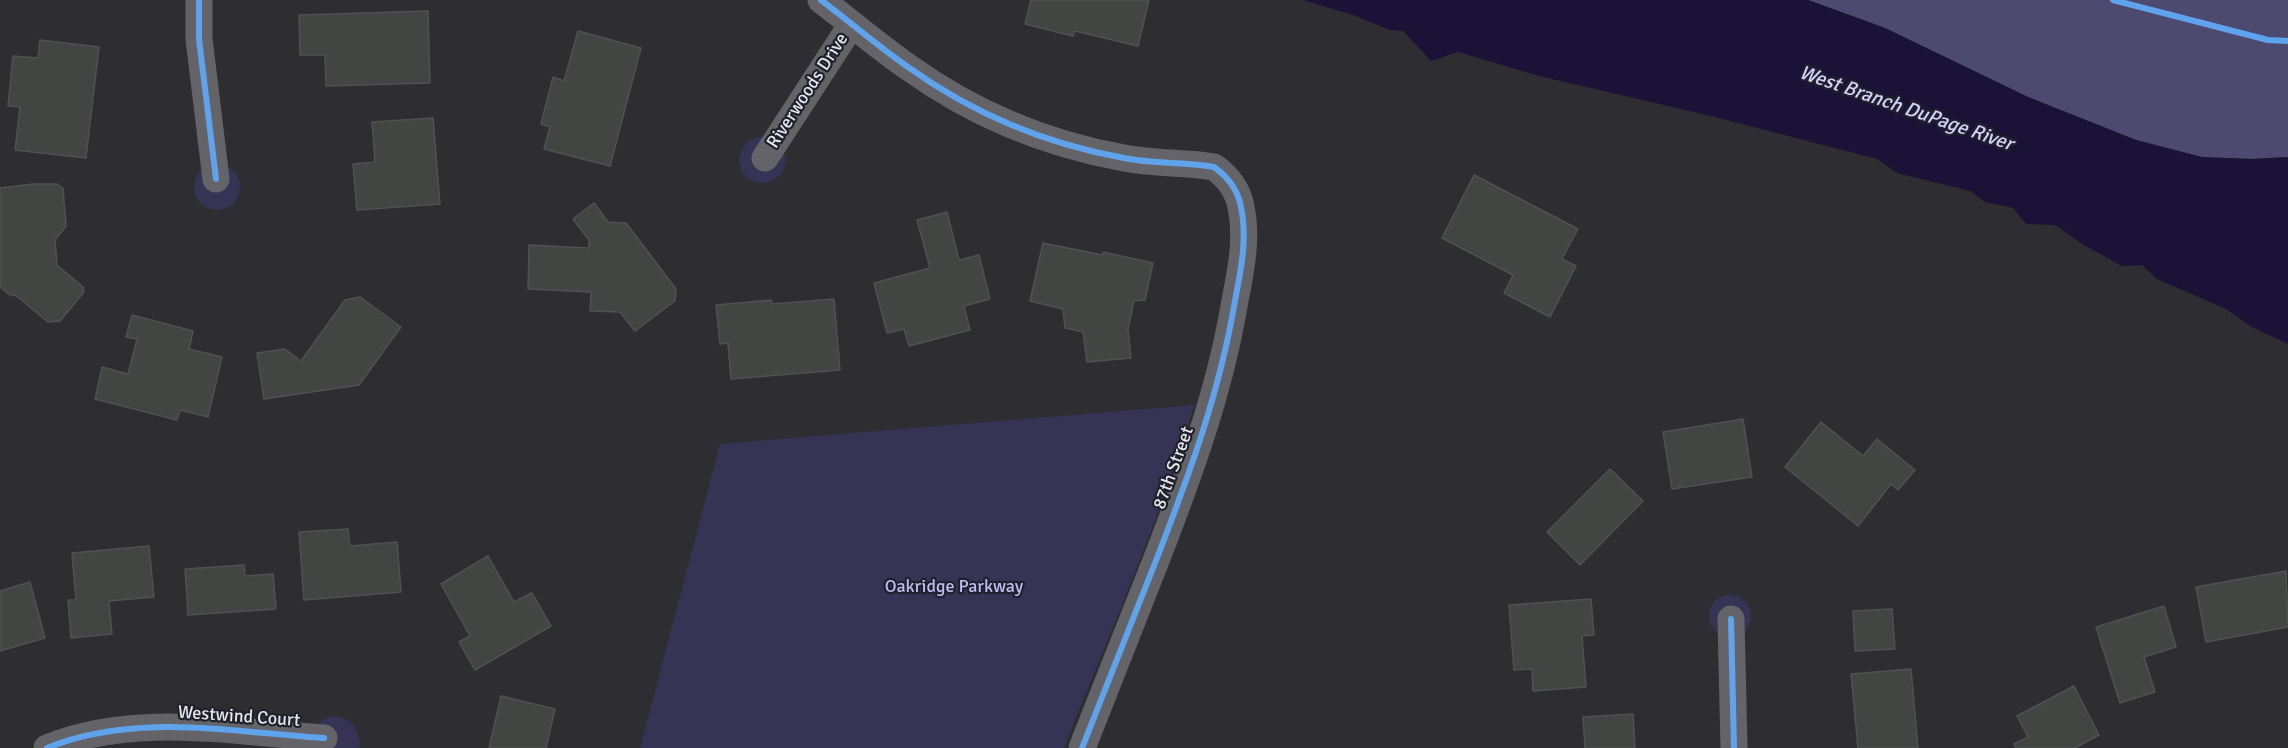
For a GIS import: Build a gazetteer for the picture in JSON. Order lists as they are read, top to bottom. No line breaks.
{"streets":{"street":["Riverwoods Drive","87th Street","Westwind Court"]},"crossings":[["Riverwoods Drive","87th Street"]],"water":["West Branch DuPage River"],"parks":["Oakridge Parkway"]}
